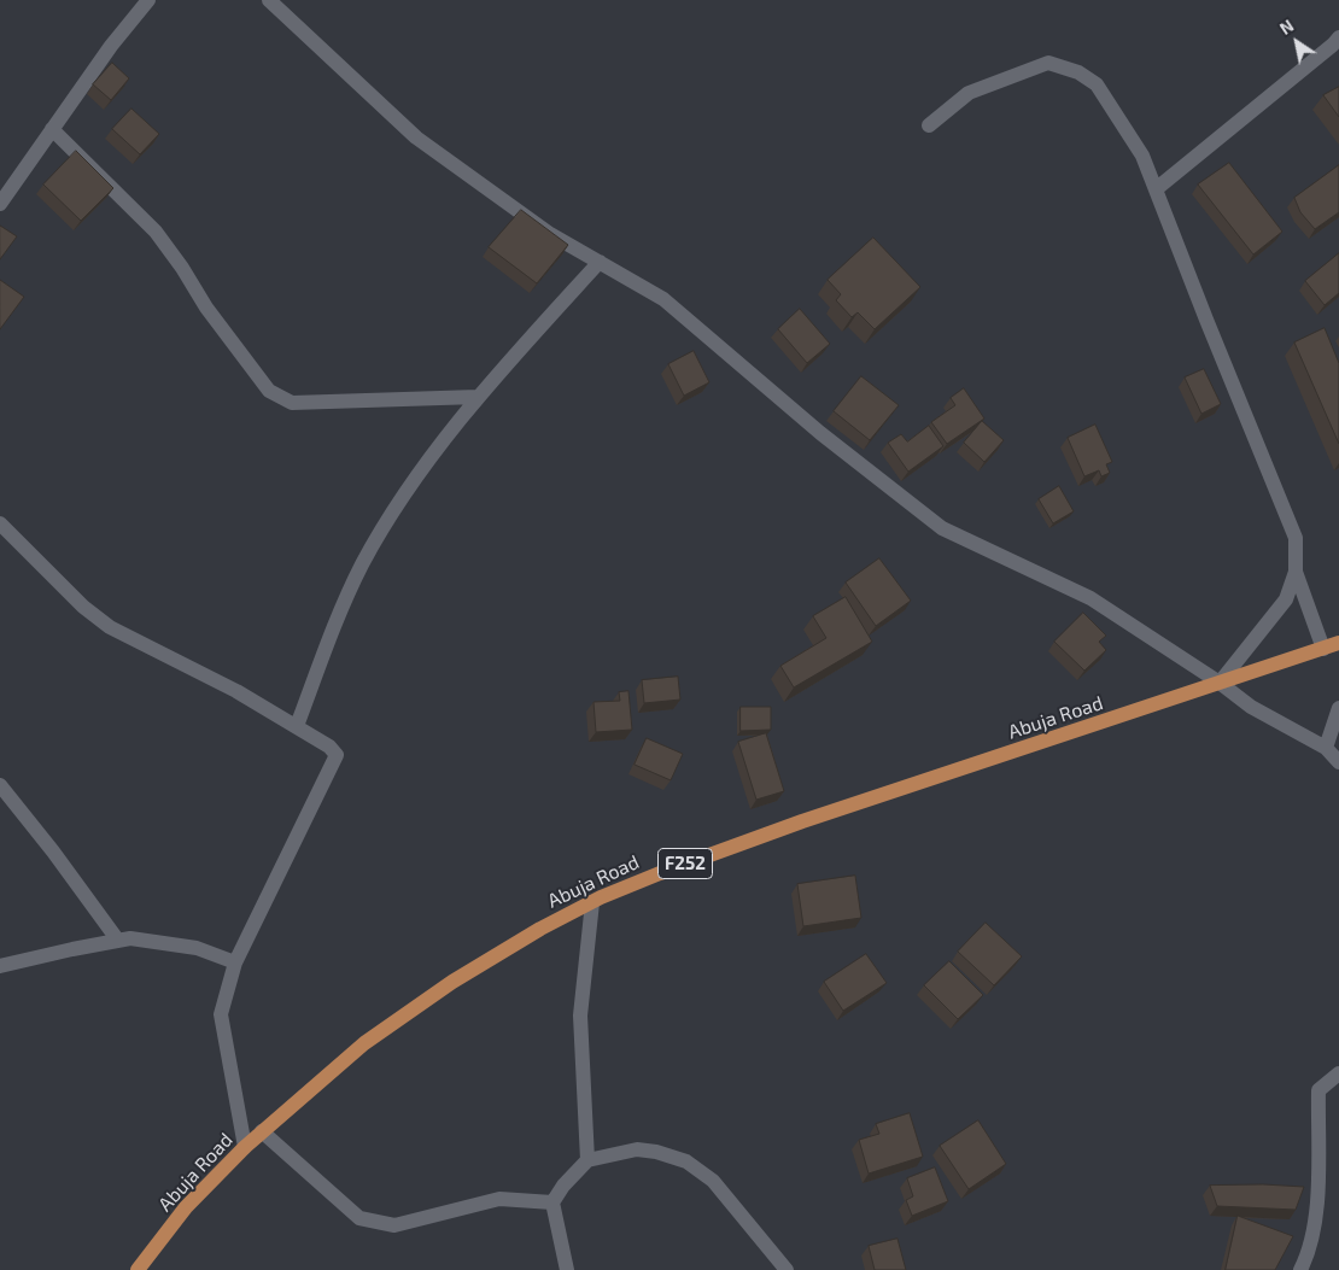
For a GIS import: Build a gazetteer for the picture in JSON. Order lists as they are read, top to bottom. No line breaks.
{"streets":{"main road":["Abuja Road","F252"]},"north":"top left"}
